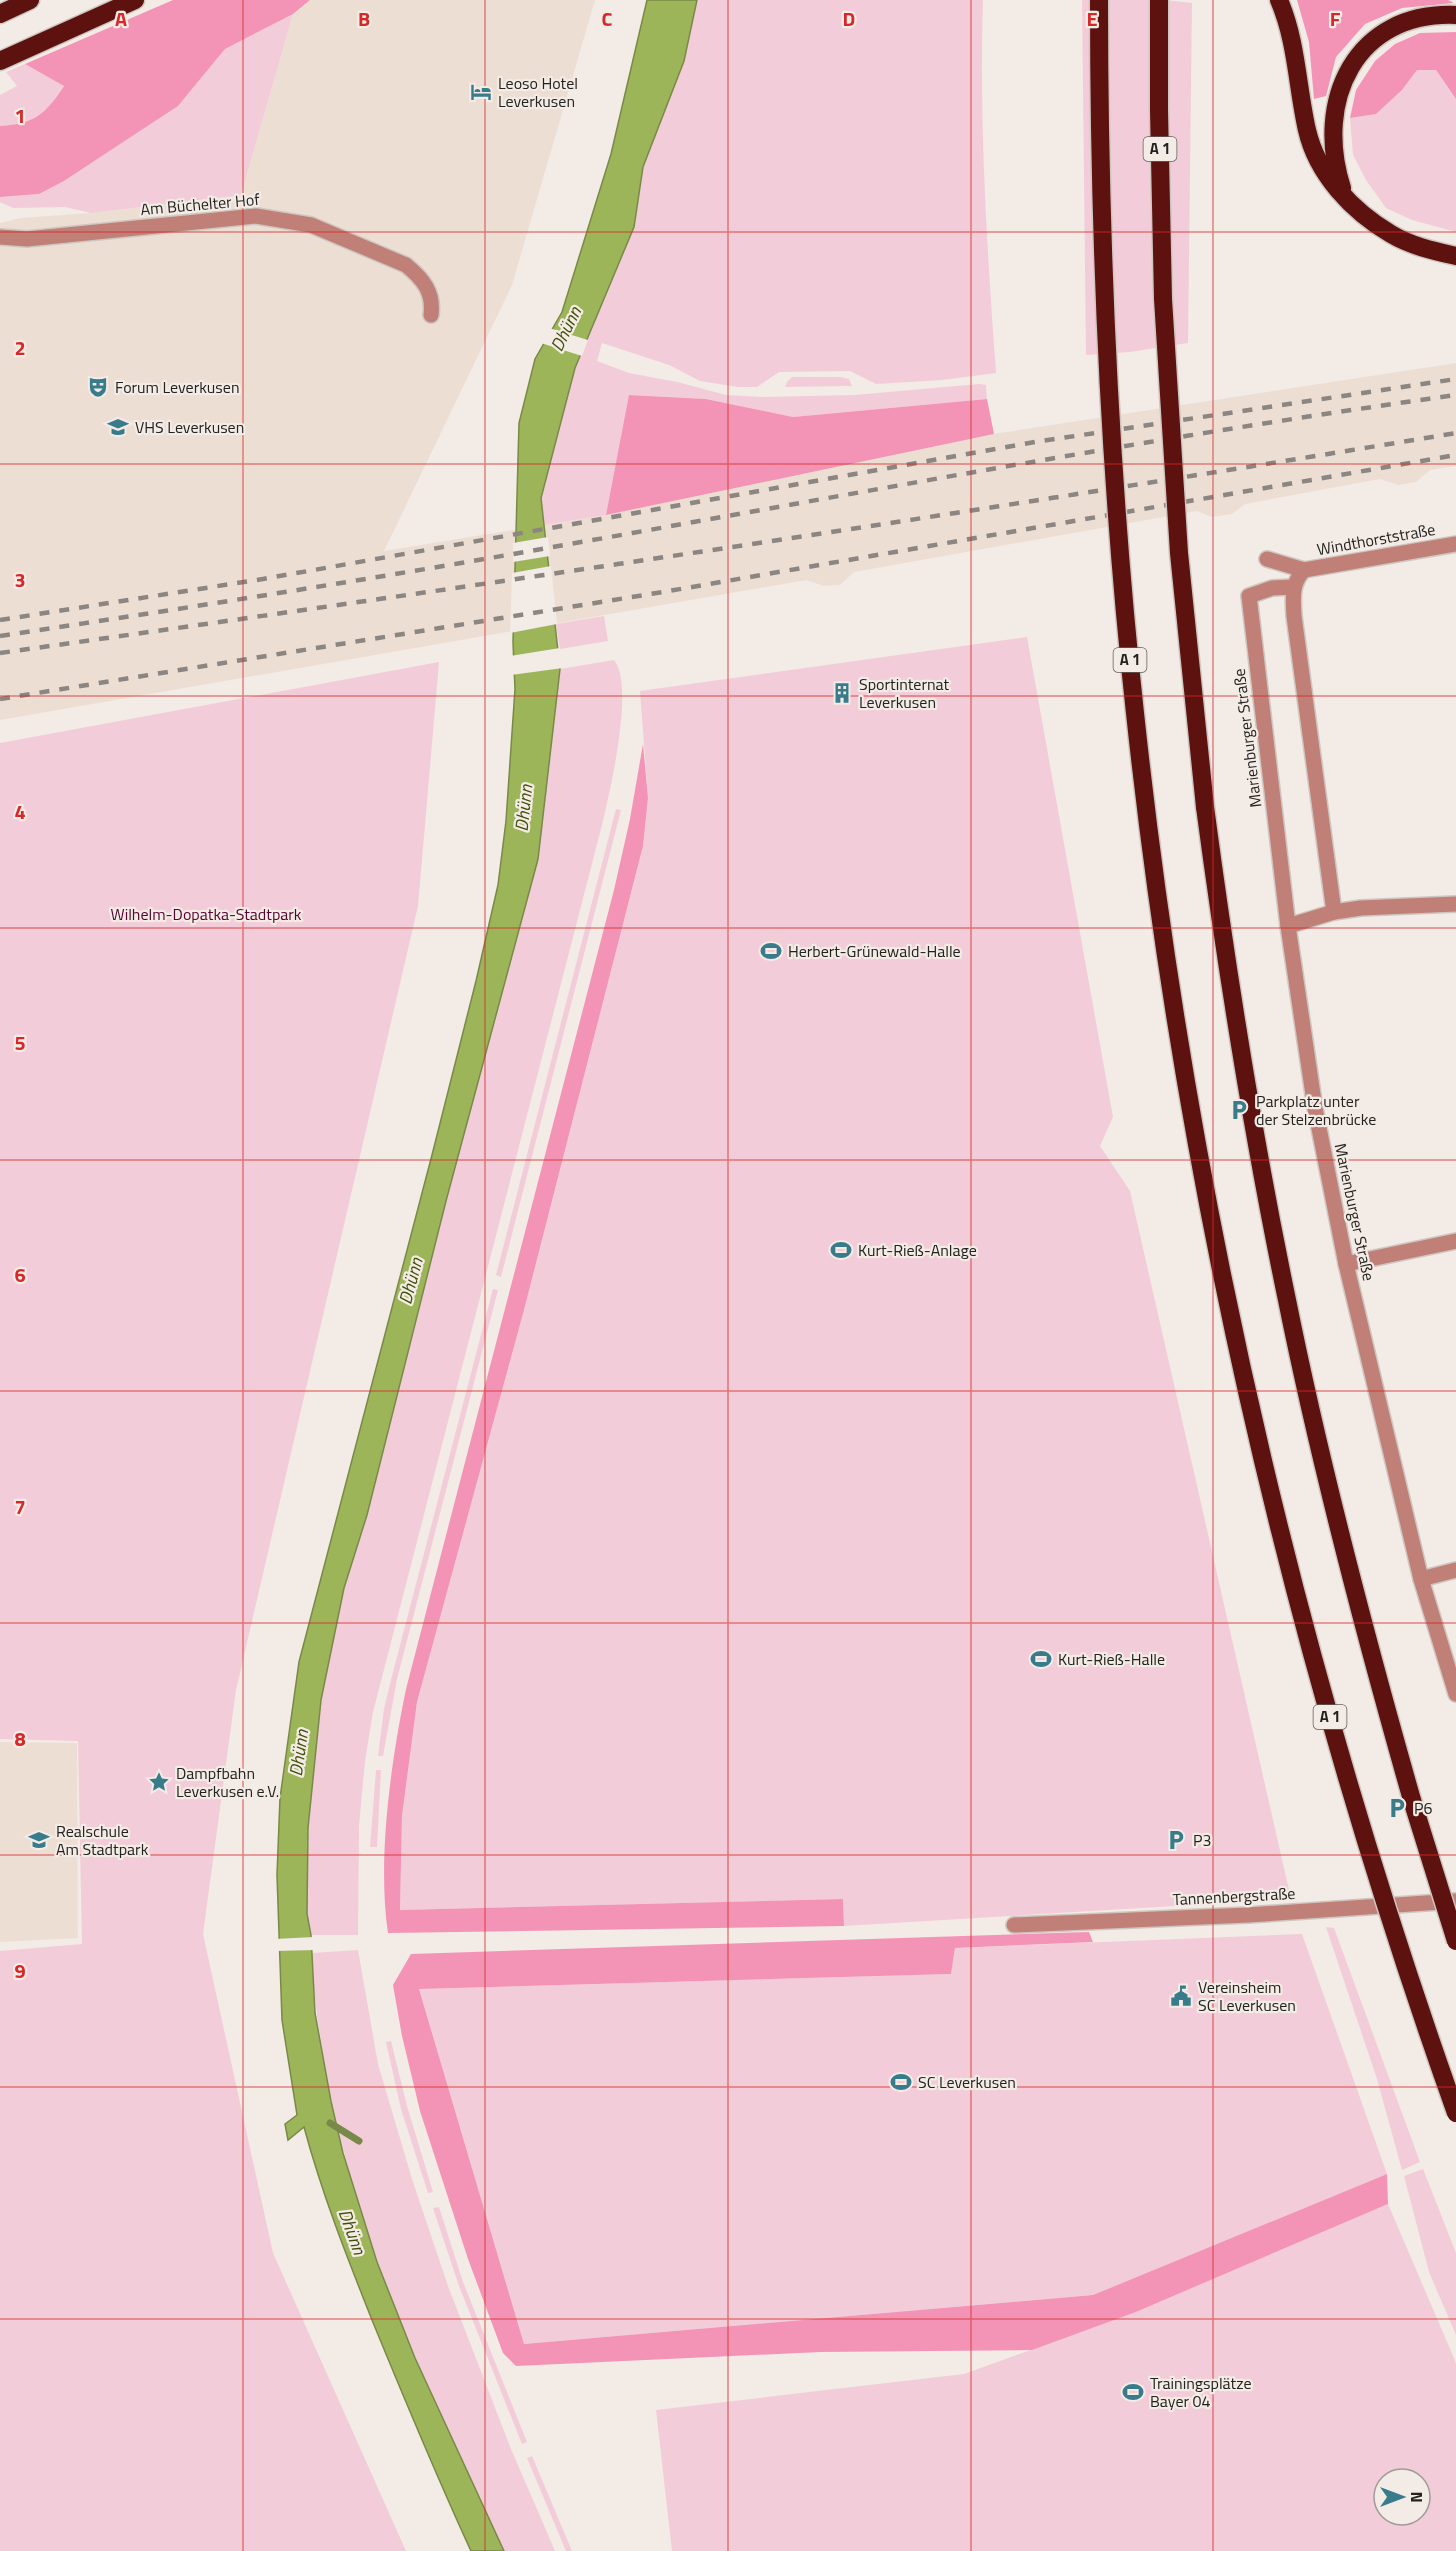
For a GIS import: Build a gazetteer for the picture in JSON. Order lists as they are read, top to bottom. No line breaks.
{"streets":{"highway":["A 1"],"street":["Am Büchelter Hof","Windthorststraße","Marienburger Straße","Tannenbergstraße"]},"water":["Dhünn"],"parks":["Wilhelm-Dopatka-Stadtpark"],"places":{"hotel":["Leoso Hotel Leverkusen"],"theatre":["Forum Leverkusen"],"school or university":["VHS Leverkusen","Realschule Am Stadtpark"],"building":["Sportinternat Leverkusen"],"sports":["Herbert-Grünewald-Halle","Kurt-Rieß-Anlage","Kurt-Rieß-Halle","SC Leverkusen","Trainingsplätze Bayer 04"],"parking":["Parkplatz unter der Stelzenbrücke","P6","P3"],"place":["Dampfbahn Leverkusen e.V."],"public building":["Vereinsheim SC Leverkusen"]},"north":"right","grid":{"columns":["A","B","C","D","E","F"],"rows":["1","2","3","4","5","6","7","8","9"]}}
